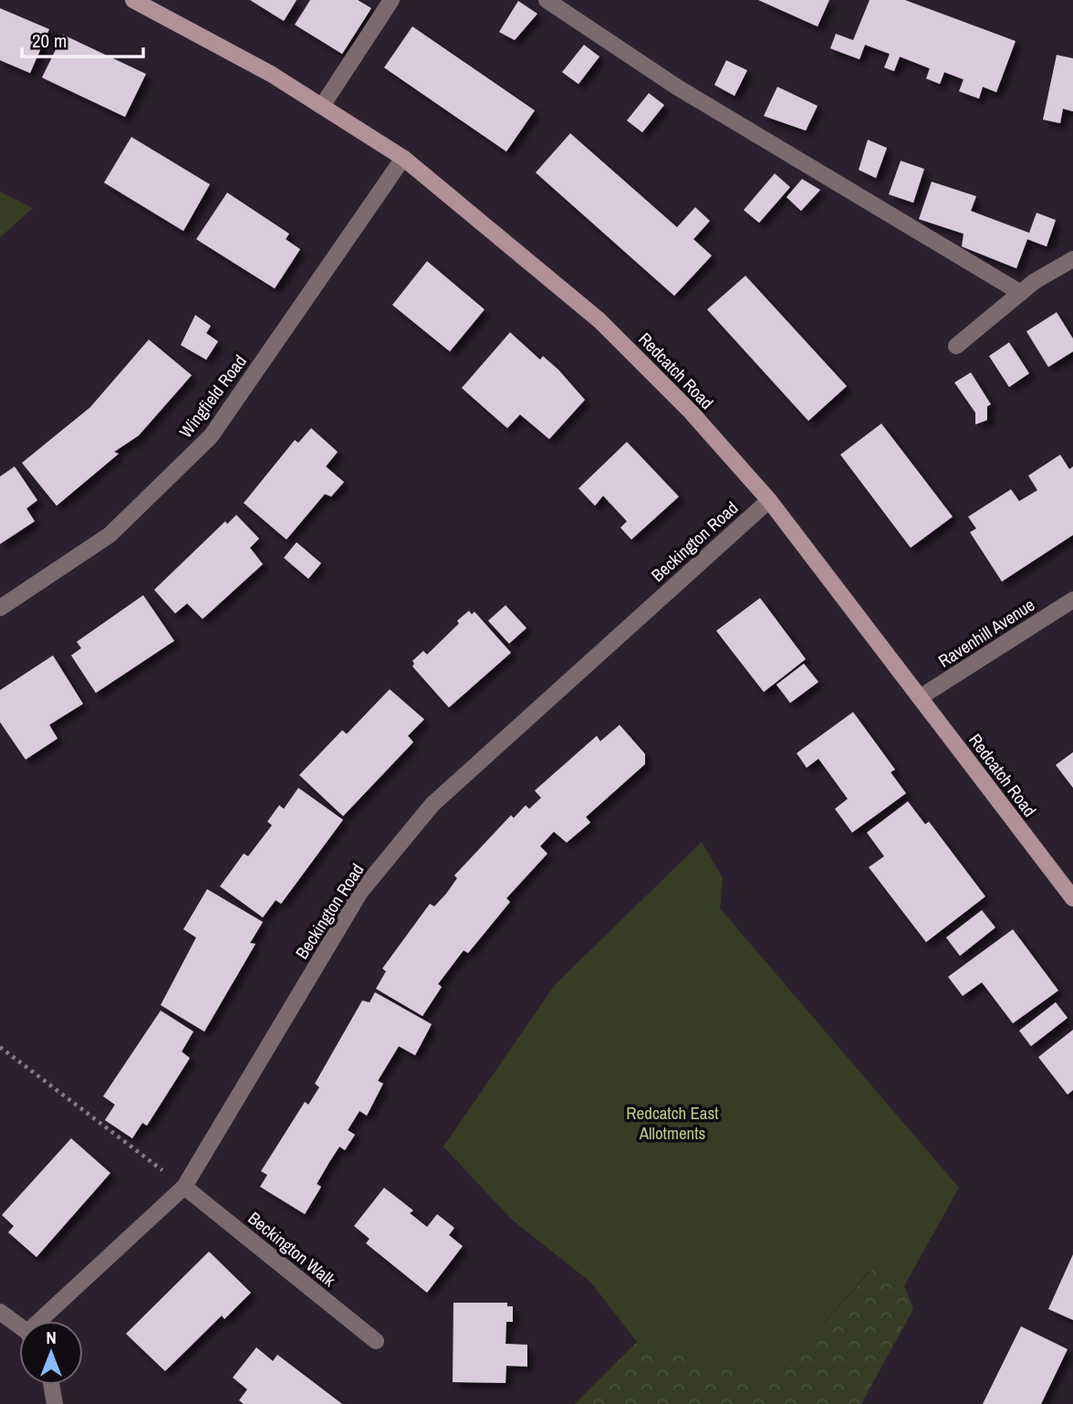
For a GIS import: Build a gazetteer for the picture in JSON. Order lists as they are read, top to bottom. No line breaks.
{"streets":{"main road":["Redcatch Road"],"street":["Wingfield Road","Beckington Road","Ravenhill Avenue","Beckington Walk"]},"crossings":[["Redcatch Road","Wingfield Road"],["Redcatch Road","Beckington Road"],["Redcatch Road","Ravenhill Avenue"],["Beckington Road","Beckington Walk"]],"parks":["Redcatch East Allotments"],"scale_bar":"20 m","north":"top"}
